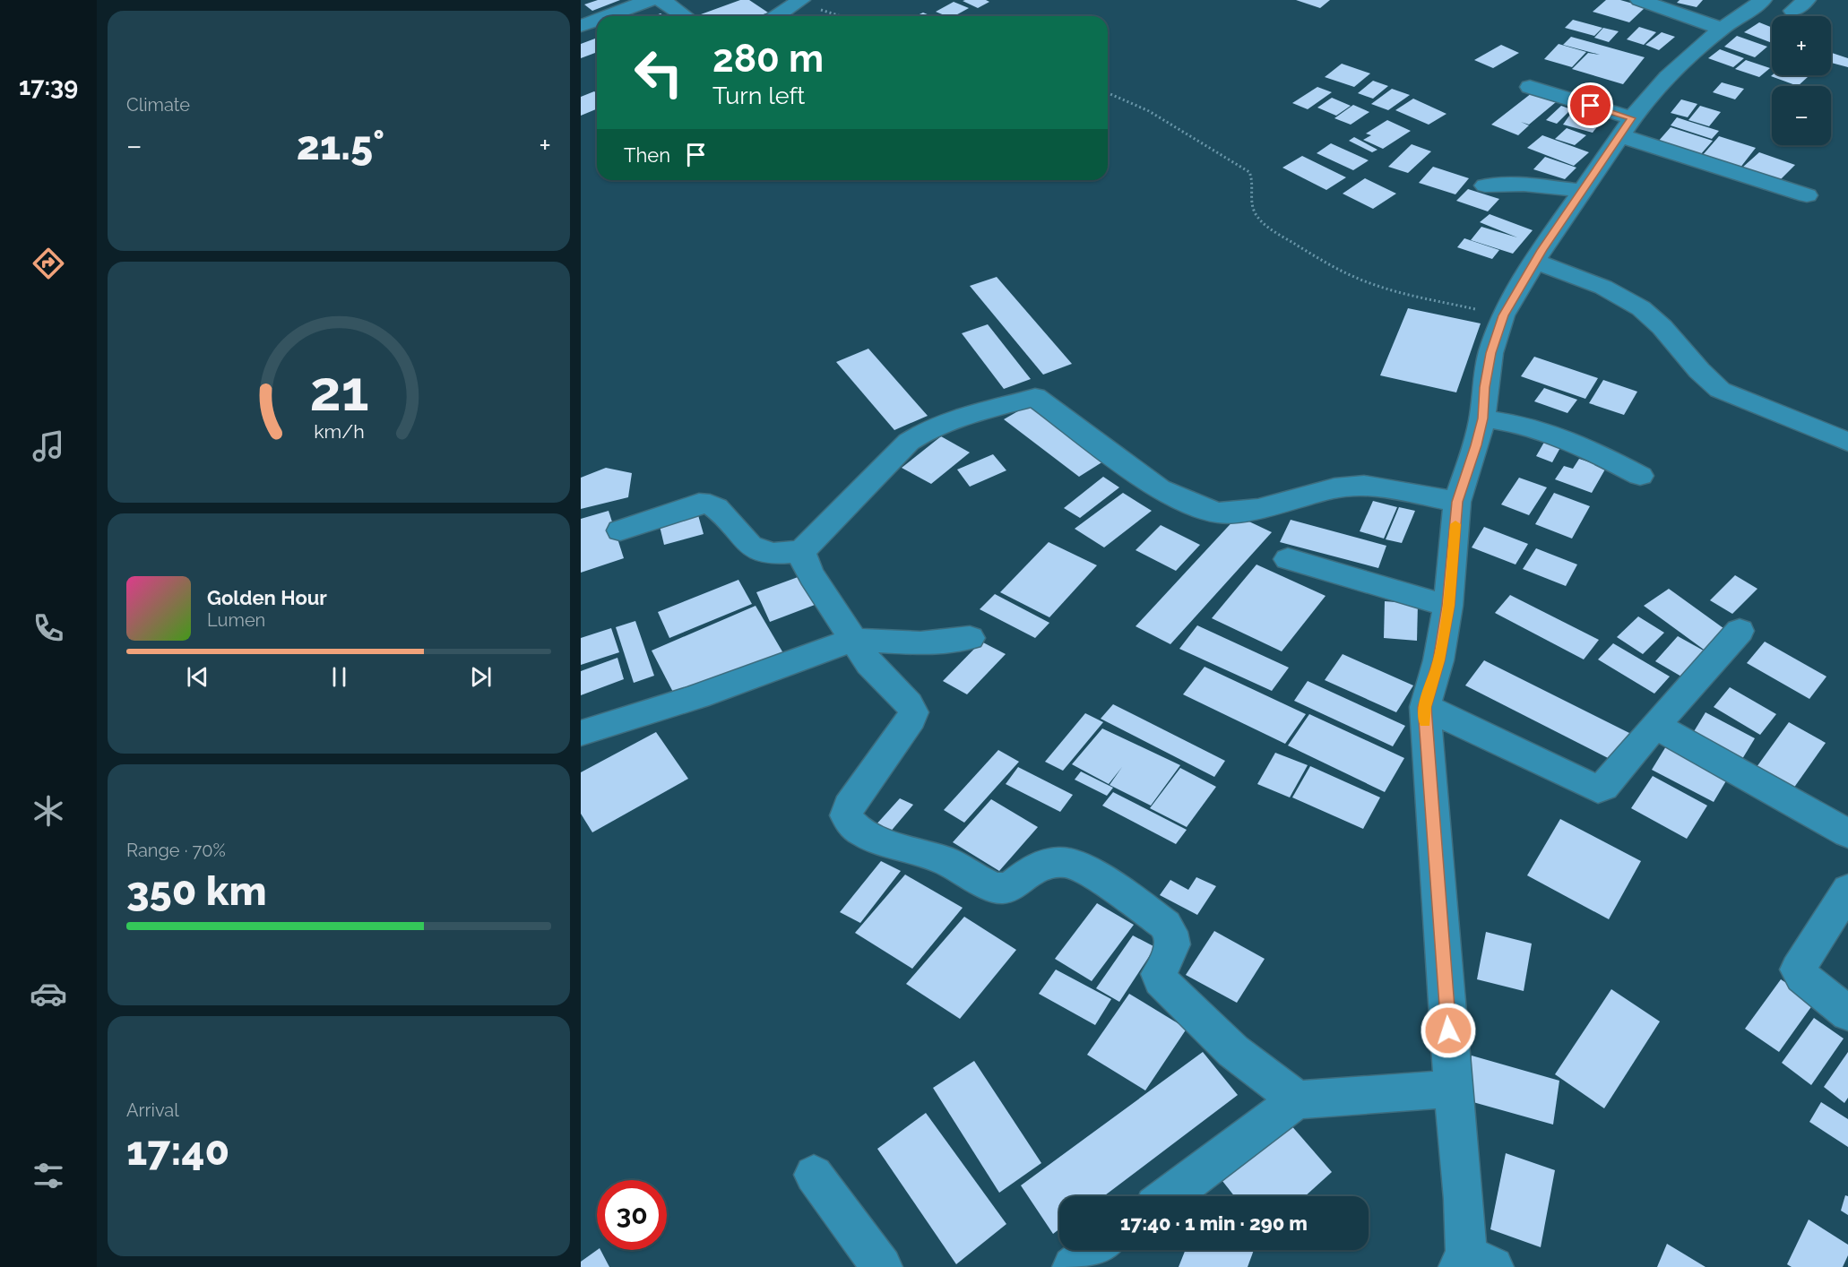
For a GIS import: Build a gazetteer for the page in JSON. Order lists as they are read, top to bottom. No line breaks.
{"page":{"tabs":"17:39","tile":["Climate",["Range · 70%","350 km"],["Arrival","17:40"]],"map_buttons":["+","−"],"turn":["280 m","Turn left"],"heat":["−","21.5°","+"],"then":"Then","song":["Golden Hour","Lumen"],"limit":"30","trip":"17:40 · 1 min · 290 m","gauge":["21","km/h"]}}
